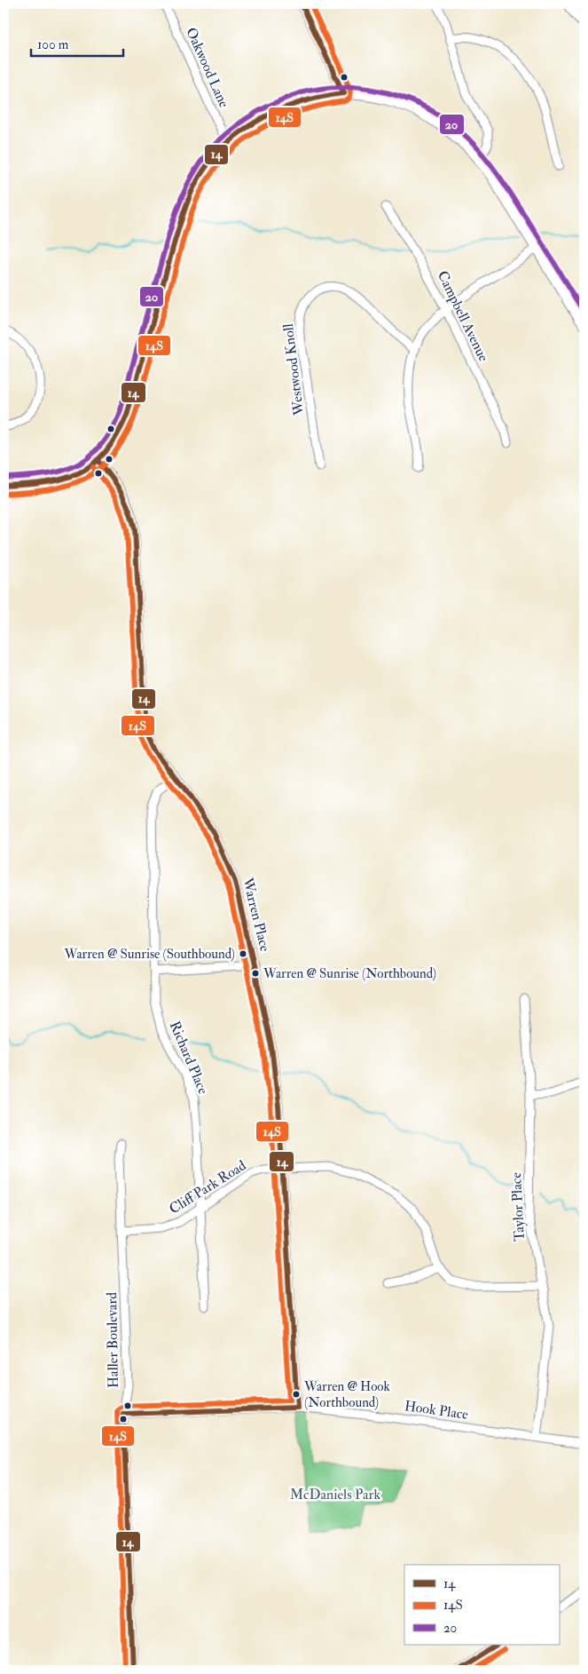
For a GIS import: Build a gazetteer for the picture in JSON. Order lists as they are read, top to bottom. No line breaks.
{"streets":{"street":["Oakwood Lane","Campbell Avenue","Westwood Knoll","Warren Place","Richard Place","Cliff Park Road","Taylor Place","Haller Boulevard","Hook Place"]},"crossings":[["Warren Place","Richard Place"],["Warren Place","Cliff Park Road"],["Warren Place","Hook Place"],["Richard Place","Cliff Park Road"],["Cliff Park Road","Taylor Place"],["Cliff Park Road","Haller Boulevard"],["Taylor Place","Hook Place"],["Haller Boulevard","Hook Place"]],"parks":["McDaniels Park"],"places":["Warren @ Sunrise (Southbound)","Warren @ Sunrise (Northbound)","Warren @ Hook (Northbound)"],"lines":["transit line 14","transit line 14S","transit line 20"],"legend":["14","14S","20"],"scale_bar":"100 m"}
